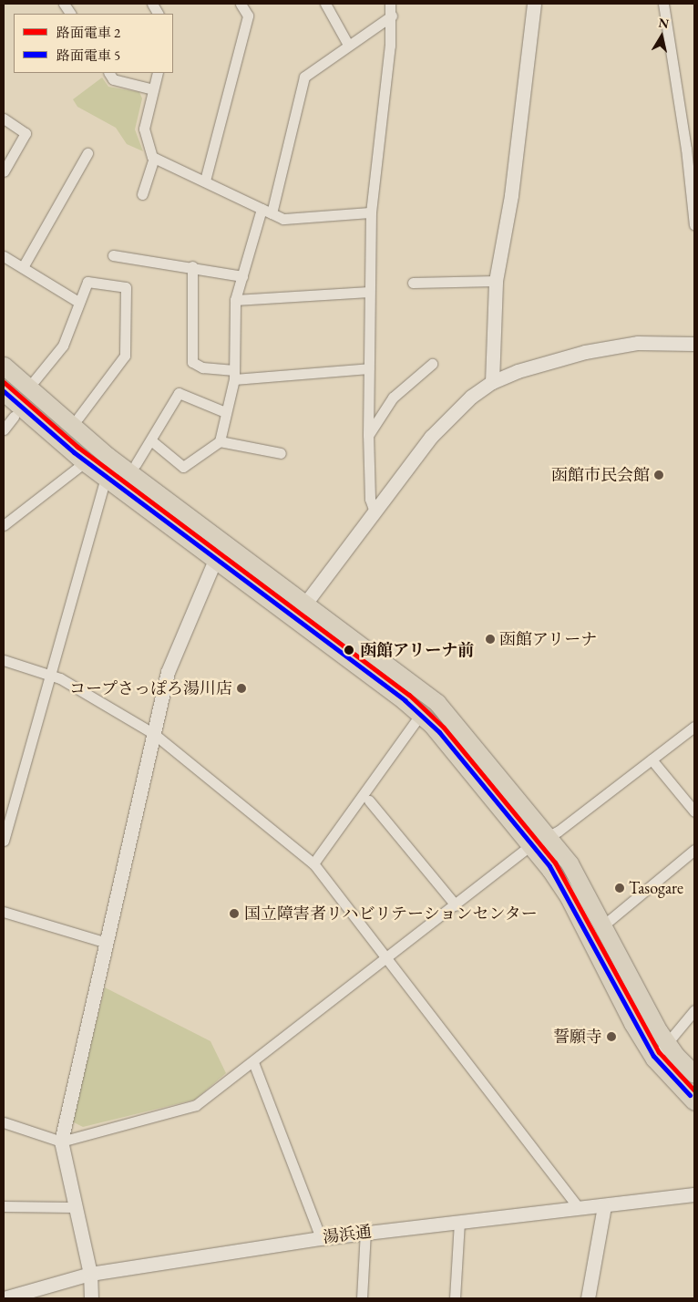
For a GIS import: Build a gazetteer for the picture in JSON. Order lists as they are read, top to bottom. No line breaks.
{"streets":{"street":["湯浜通"]},"places":["函館市民会館","函館アリーナ","函館アリーナ前","コープさっぽろ湯川店","Tasogare","国立障害者リハビリテーションセンター","誓願寺"],"lines":["tram line 2","tram line 5"],"legend":["路面電車 2","路面電車 5"],"north":"top"}
